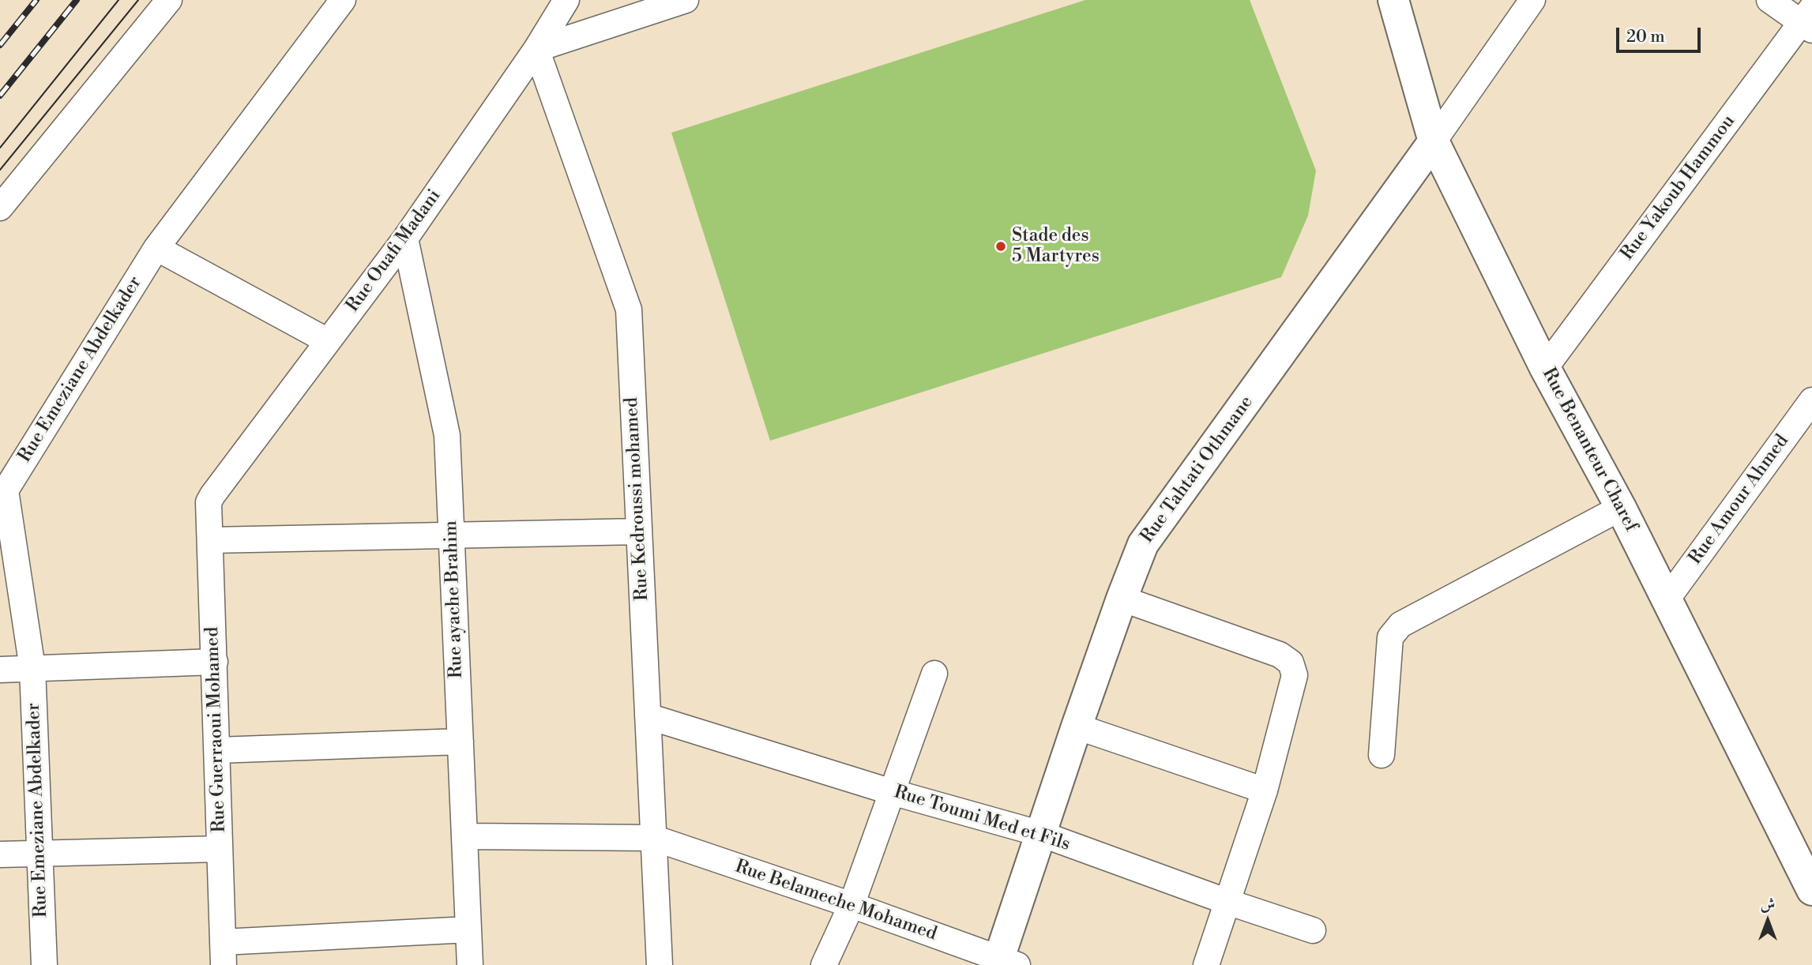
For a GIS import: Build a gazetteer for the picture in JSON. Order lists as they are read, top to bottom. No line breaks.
{"streets":{"main road":["Rue Benanteur Charef","Rue Tahtati Othmane"],"street":["Rue Yakoub Hammou","Rue Ouafi Madani","Rue Emeziane Abdelkader","Rue Kedroussi mohamed","Rue Amour Ahmed","Rue ayache Brahim","Rue Guerraoui Mohamed","Rue Toumi Med et Fils","Rue Belameche Mohamed"]},"crossings":[["Rue Yakoub Hammou","Rue Benanteur Charef"],["Rue Ouafi Madani","Rue Kedroussi mohamed"],["Rue Ouafi Madani","Rue ayache Brahim"],["Rue Ouafi Madani","Rue Guerraoui Mohamed"],["Rue Benanteur Charef","Rue Tahtati Othmane"],["Rue Benanteur Charef","Rue Amour Ahmed"],["Rue Tahtati Othmane","Rue Toumi Med et Fils"],["Rue Tahtati Othmane","Rue Belameche Mohamed"],["Rue Kedroussi mohamed","Rue Toumi Med et Fils"],["Rue Kedroussi mohamed","Rue Belameche Mohamed"],["Rue ayache Brahim","Rue Belameche Mohamed"]],"places":["Stade des 5 Martyres"],"scale_bar":"20 m","north":"top"}
